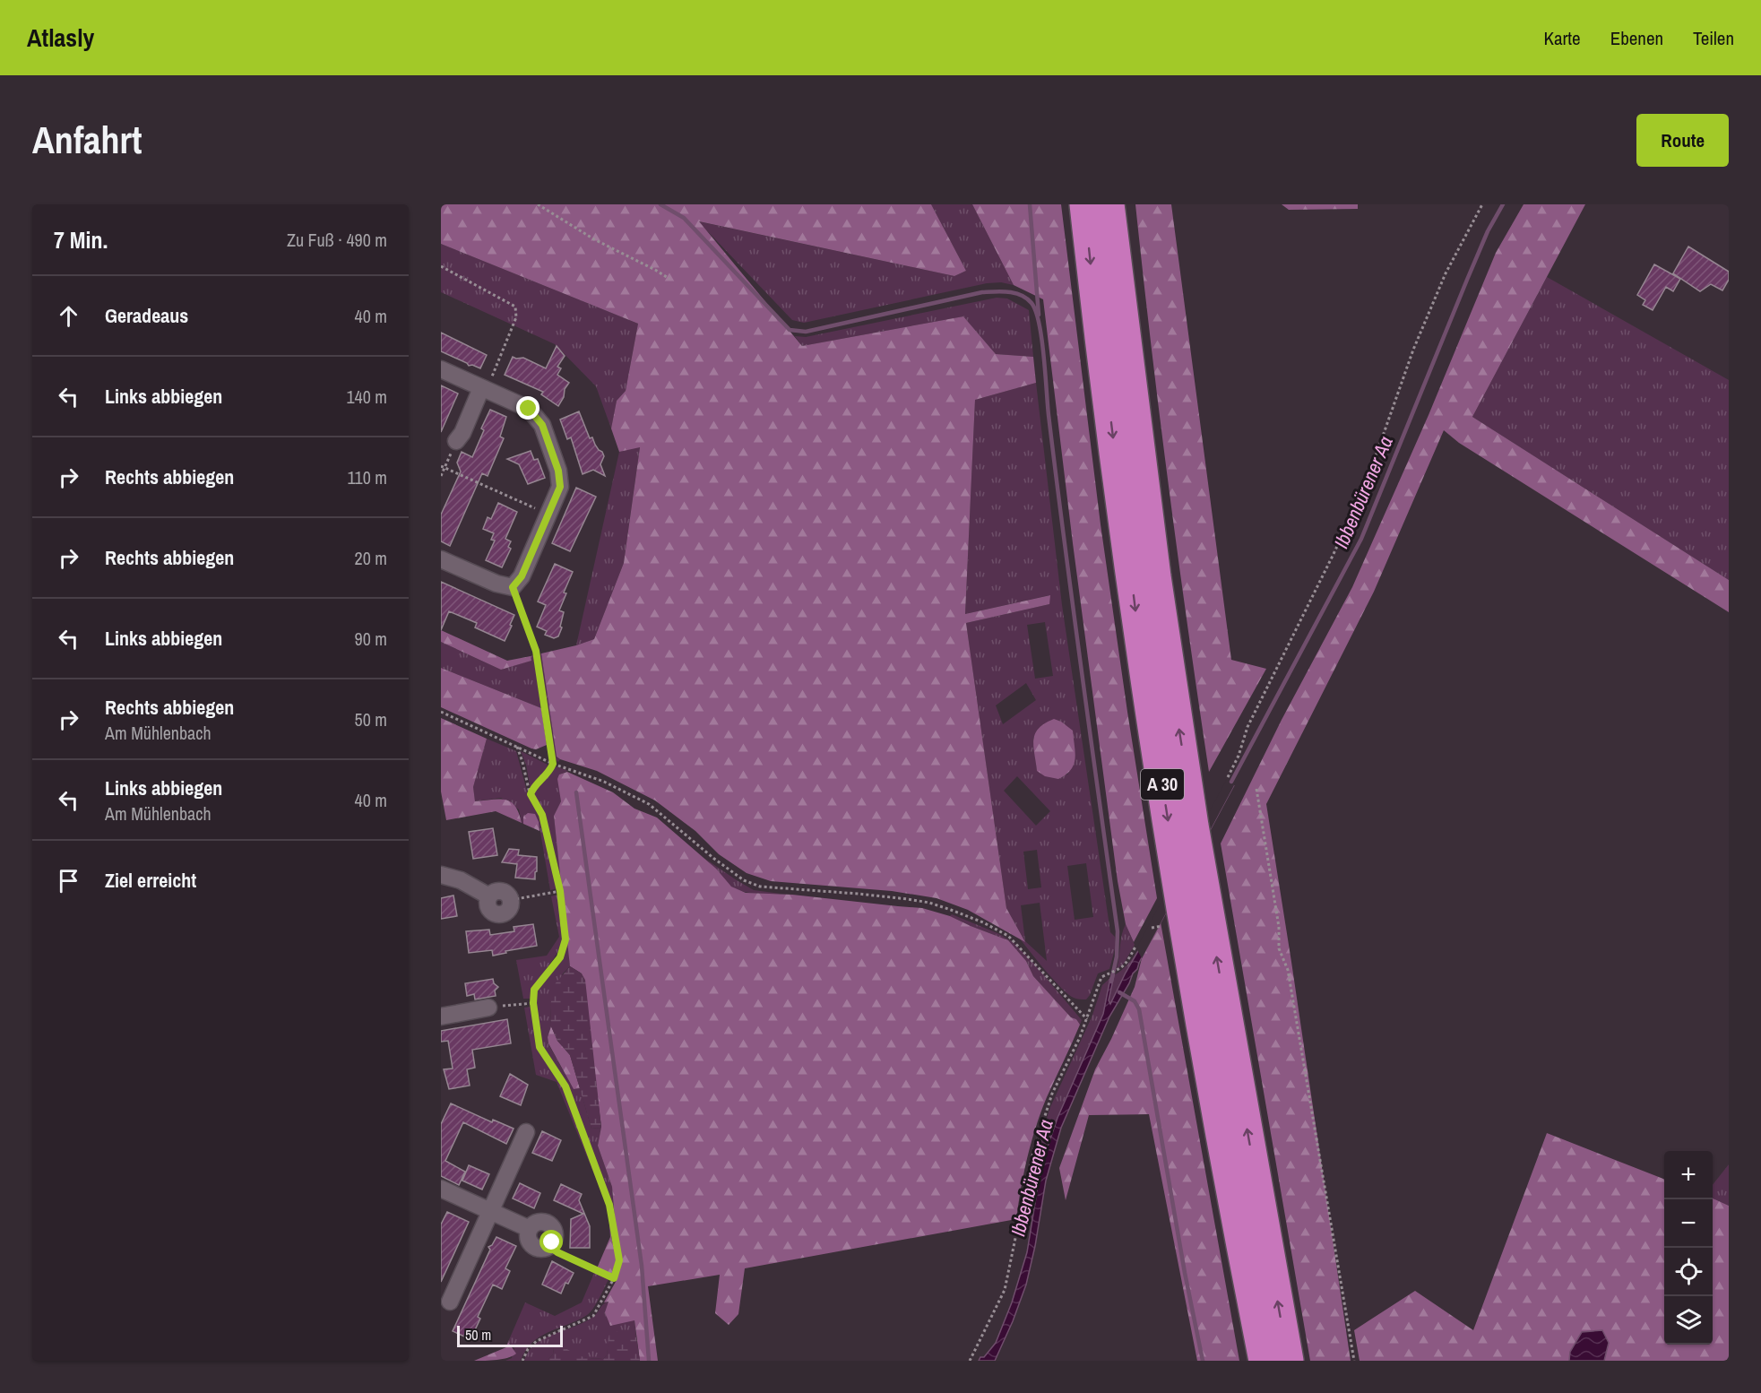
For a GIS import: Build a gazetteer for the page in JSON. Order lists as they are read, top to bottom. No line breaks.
{"streets":{"highway":["A 30"]},"water":["Ibbenbürener Aa"],"scale_bar":"50 m","page":{"header":"Atlasly","nav":["Karte","Ebenen","Teilen"],"buttons":"Route","title":"Anfahrt","heading":["7 Min.","Zu Fuß · 490 m"],"list":[["Geradeaus","40 m"],["Links abbiegen","140 m"],["Rechts abbiegen","110 m"],["Rechts abbiegen","20 m"],["Links abbiegen","90 m"],["Rechts abbiegen","Am Mühlenbach","50 m"],["Links abbiegen","Am Mühlenbach","40 m"],"Ziel erreicht"],"map_buttons":["+","−"],"scale":"50 m"}}
